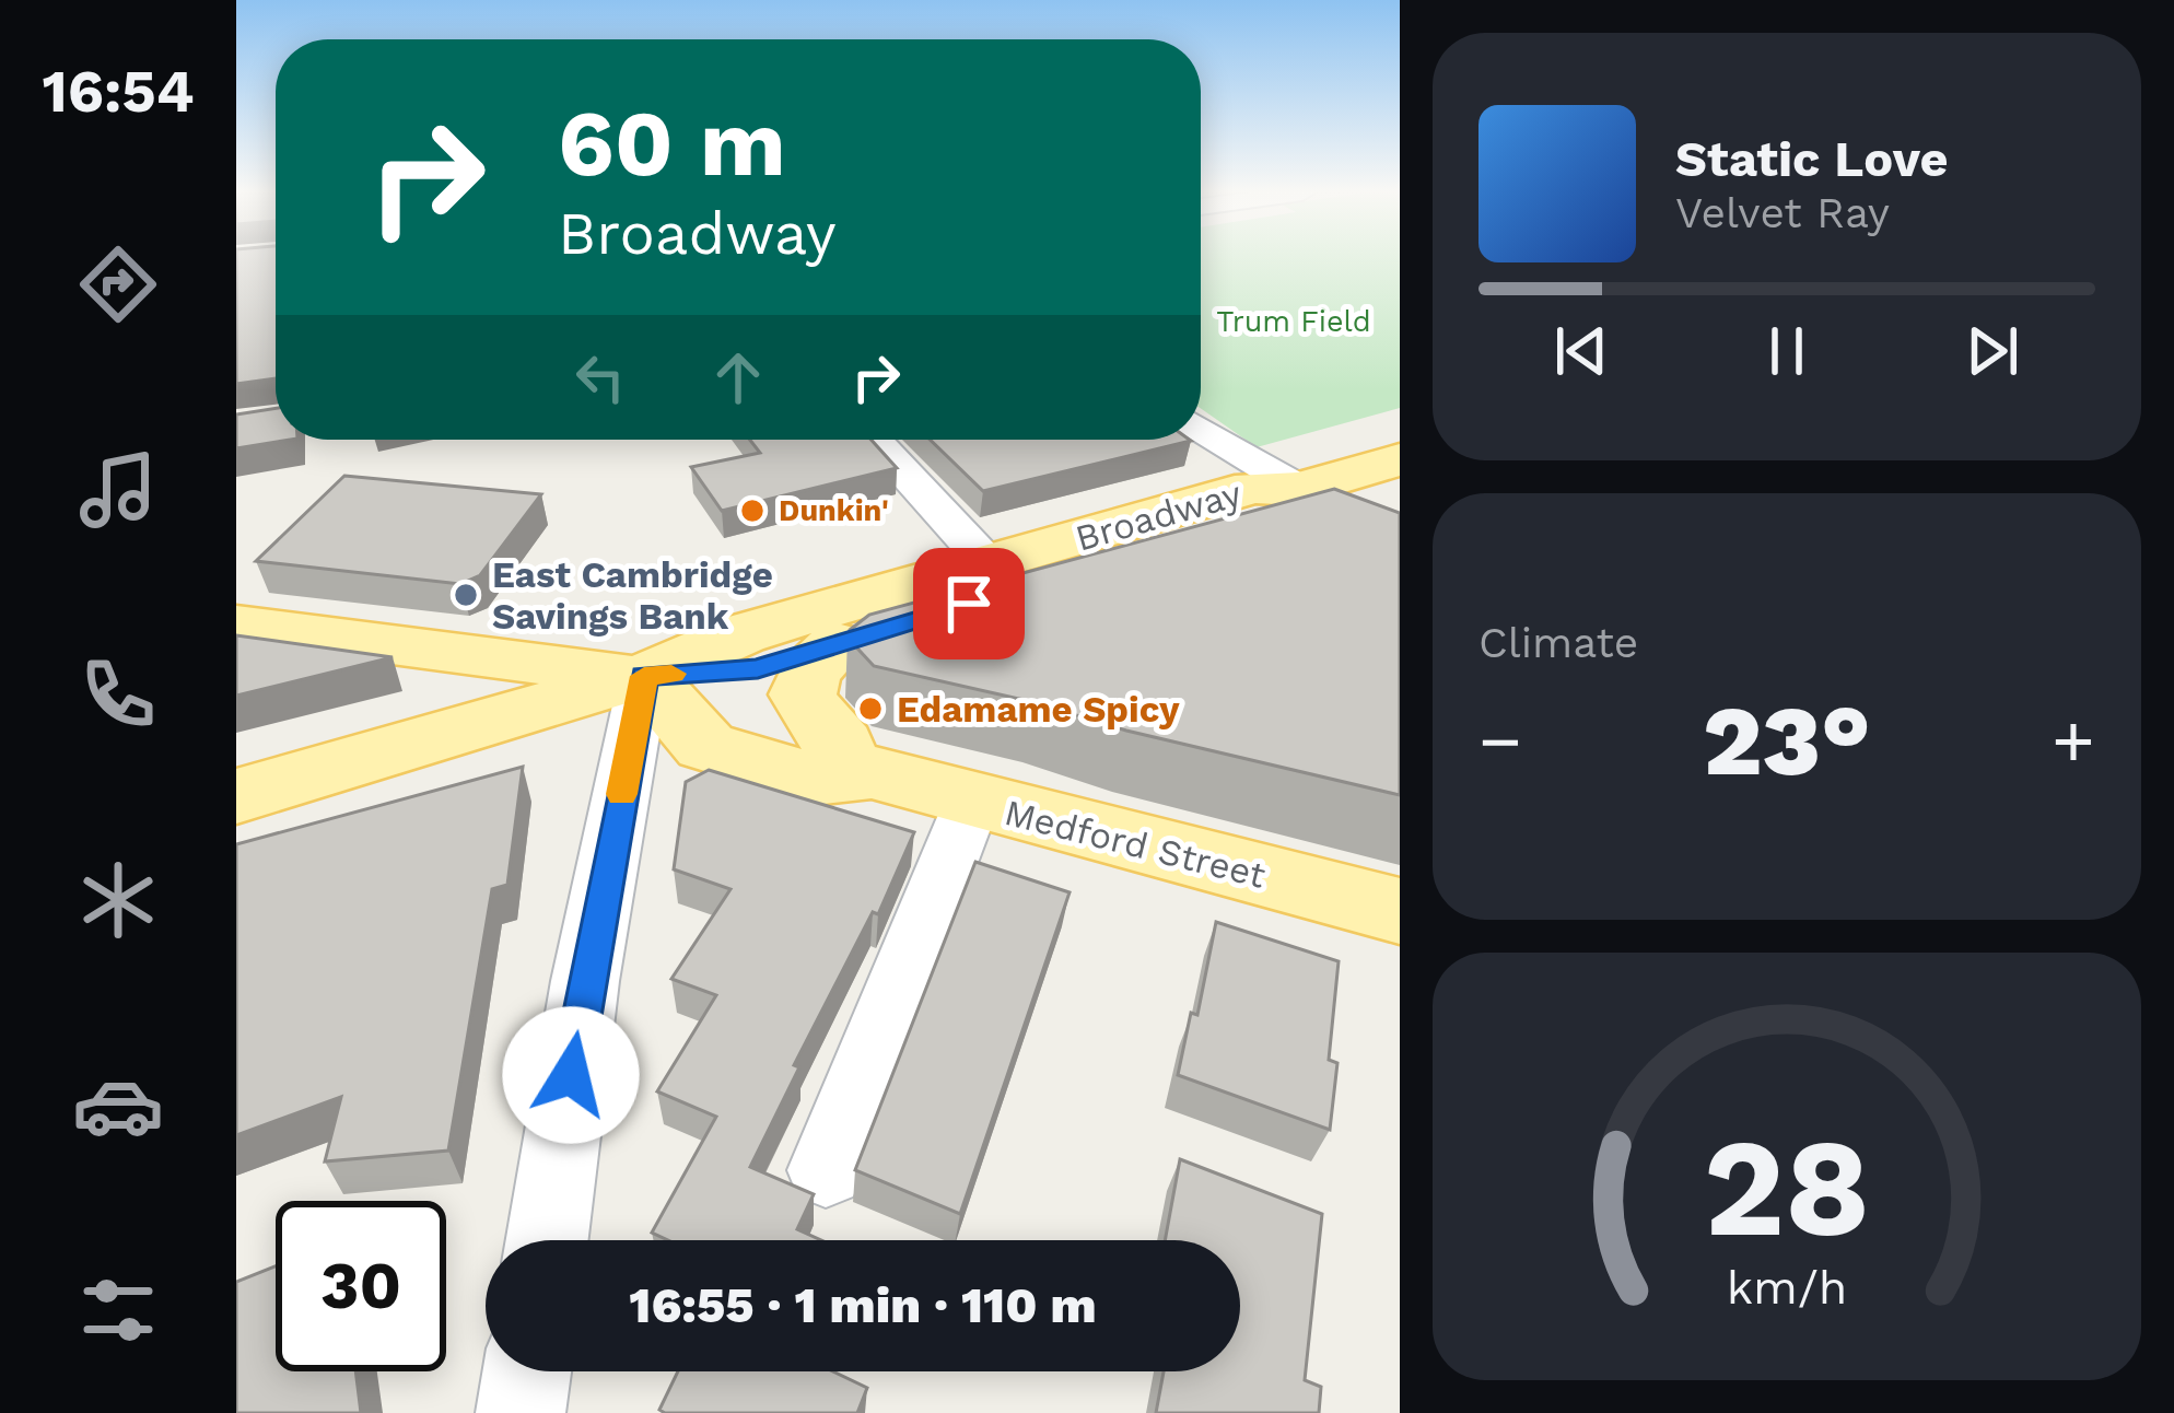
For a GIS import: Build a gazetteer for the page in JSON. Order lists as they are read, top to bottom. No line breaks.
{"streets":{"main road":["Broadway","Medford Street"]},"crossings":[["Broadway","Medford Street"]],"parks":["Trum Field"],"places":["Dunkin'","East Cambridge Savings Bank","Edamame Spicy"],"page":{"tabs":"16:54","turn":["60 m","Broadway"],"song":["Static Love","Velvet Ray"],"tile":"Climate","heat":["−","23°","+"],"limit":"30","trip":"16:55 · 1 min · 110 m","gauge":["28","km/h"]}}
